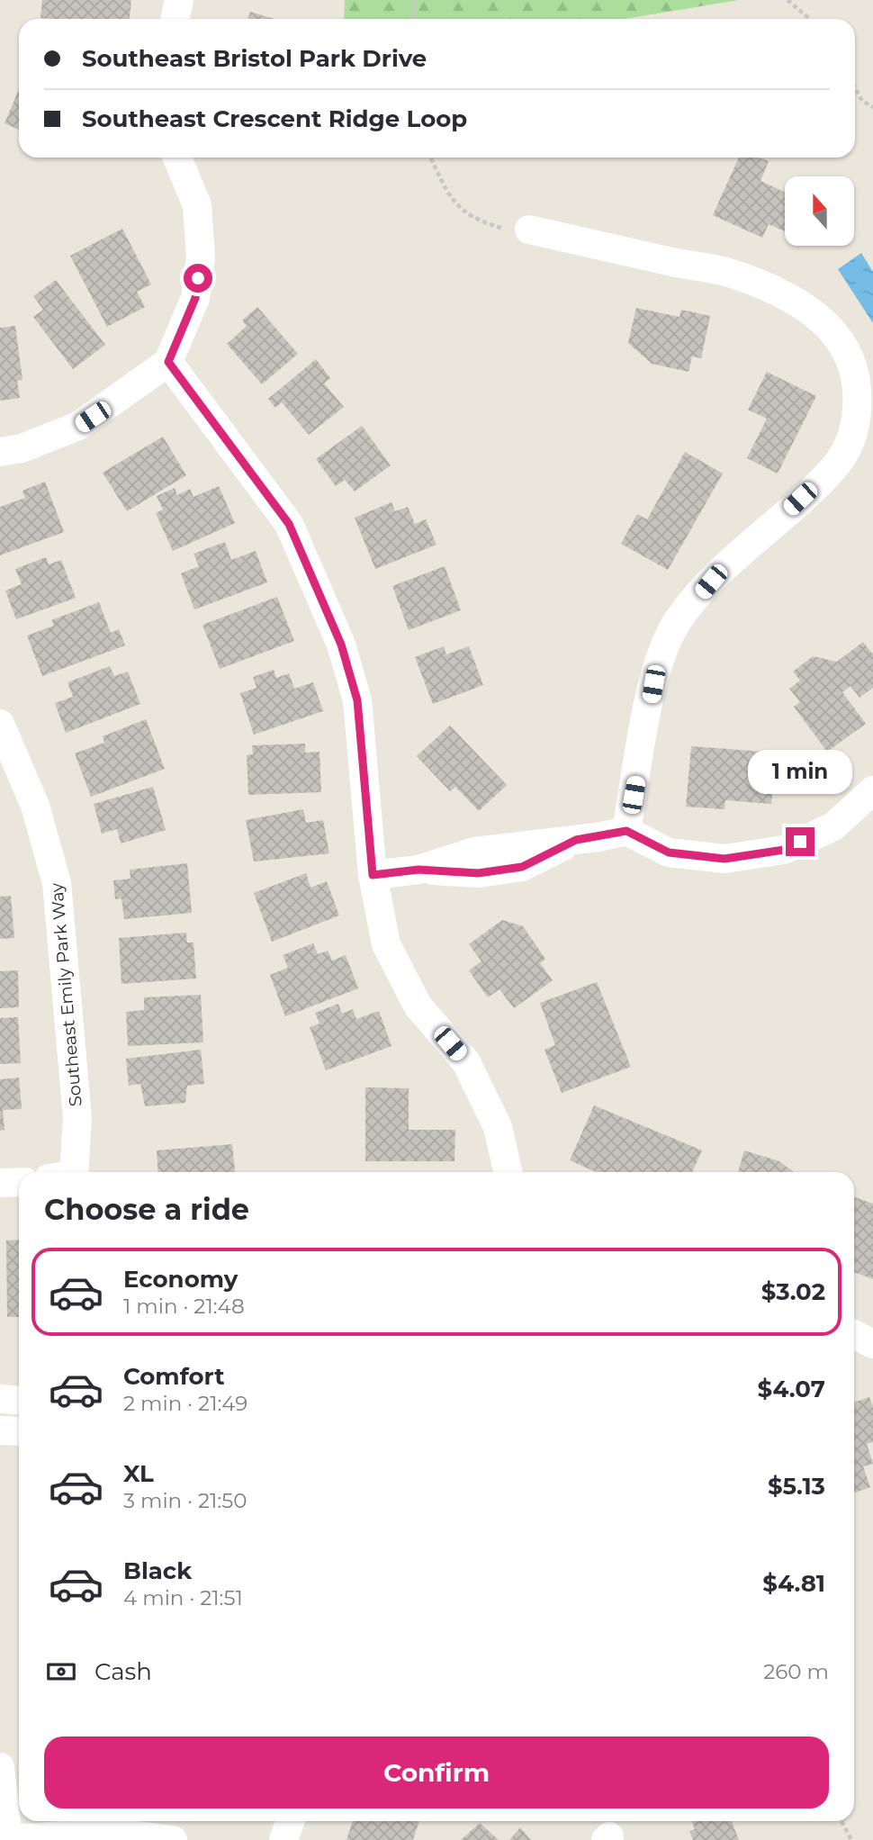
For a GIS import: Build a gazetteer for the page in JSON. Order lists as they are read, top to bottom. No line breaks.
{"streets":{"street":["Southeast Emily Park Way"]},"north":"top","page":{"banner":["Southeast Bristol Park Drive","Southeast Crescent Ridge Loop"],"bubble":"1 min","heading":"Choose a ride","list":[{"name":"Economy","note":"1 min · 21:48","value":"$3.02"},{"name":"Comfort","note":"2 min · 21:49","value":"$4.07"},{"name":"XL","note":"3 min · 21:50","value":"$5.13"},{"name":"Black","note":"4 min · 21:51","value":"$4.81"}],"pay":["Cash","260 m"],"buttons":"Confirm"}}
